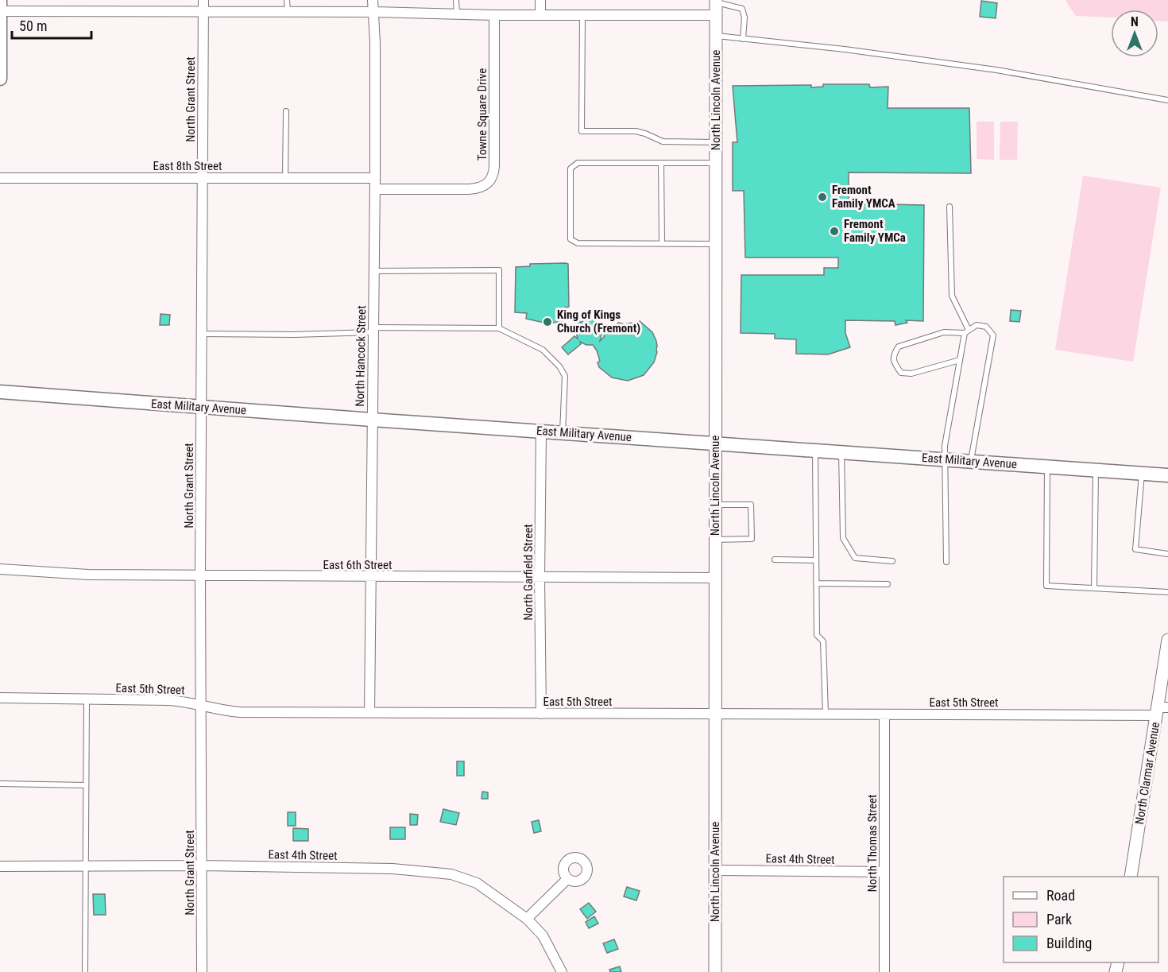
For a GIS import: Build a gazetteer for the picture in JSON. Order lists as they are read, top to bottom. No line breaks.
{"streets":{"main road":["East Military Avenue"],"street":["North Grant Street","North Lincoln Avenue","Towne Square Drive","East 8th Street","North Hancock Street","East 6th Street","North Garfield Street","East 5th Street","North Clarmar Avenue","North Thomas Street","East 4th Street"]},"crossings":[["North Grant Street","East 8th Street"],["North Grant Street","East Military Avenue"],["North Grant Street","East 6th Street"],["North Grant Street","East 5th Street"],["North Grant Street","East 4th Street"],["North Lincoln Avenue","East Military Avenue"],["North Lincoln Avenue","East 6th Street"],["North Lincoln Avenue","East 5th Street"],["North Lincoln Avenue","East 4th Street"],["Towne Square Drive","North Hancock Street"],["East 8th Street","North Hancock Street"],["North Hancock Street","East Military Avenue"],["North Hancock Street","East 6th Street"],["North Hancock Street","East 5th Street"],["East Military Avenue","North Garfield Street"],["East 6th Street","North Garfield Street"],["North Garfield Street","East 5th Street"],["East 5th Street","North Clarmar Avenue"],["East 5th Street","North Thomas Street"],["North Thomas Street","East 4th Street"]],"places":["Fremont Family YMCA","Fremont Family YMCa","King of Kings Church (Fremont)"],"legend":["Road","Park","Building"],"scale_bar":"50 m","north":"top"}
